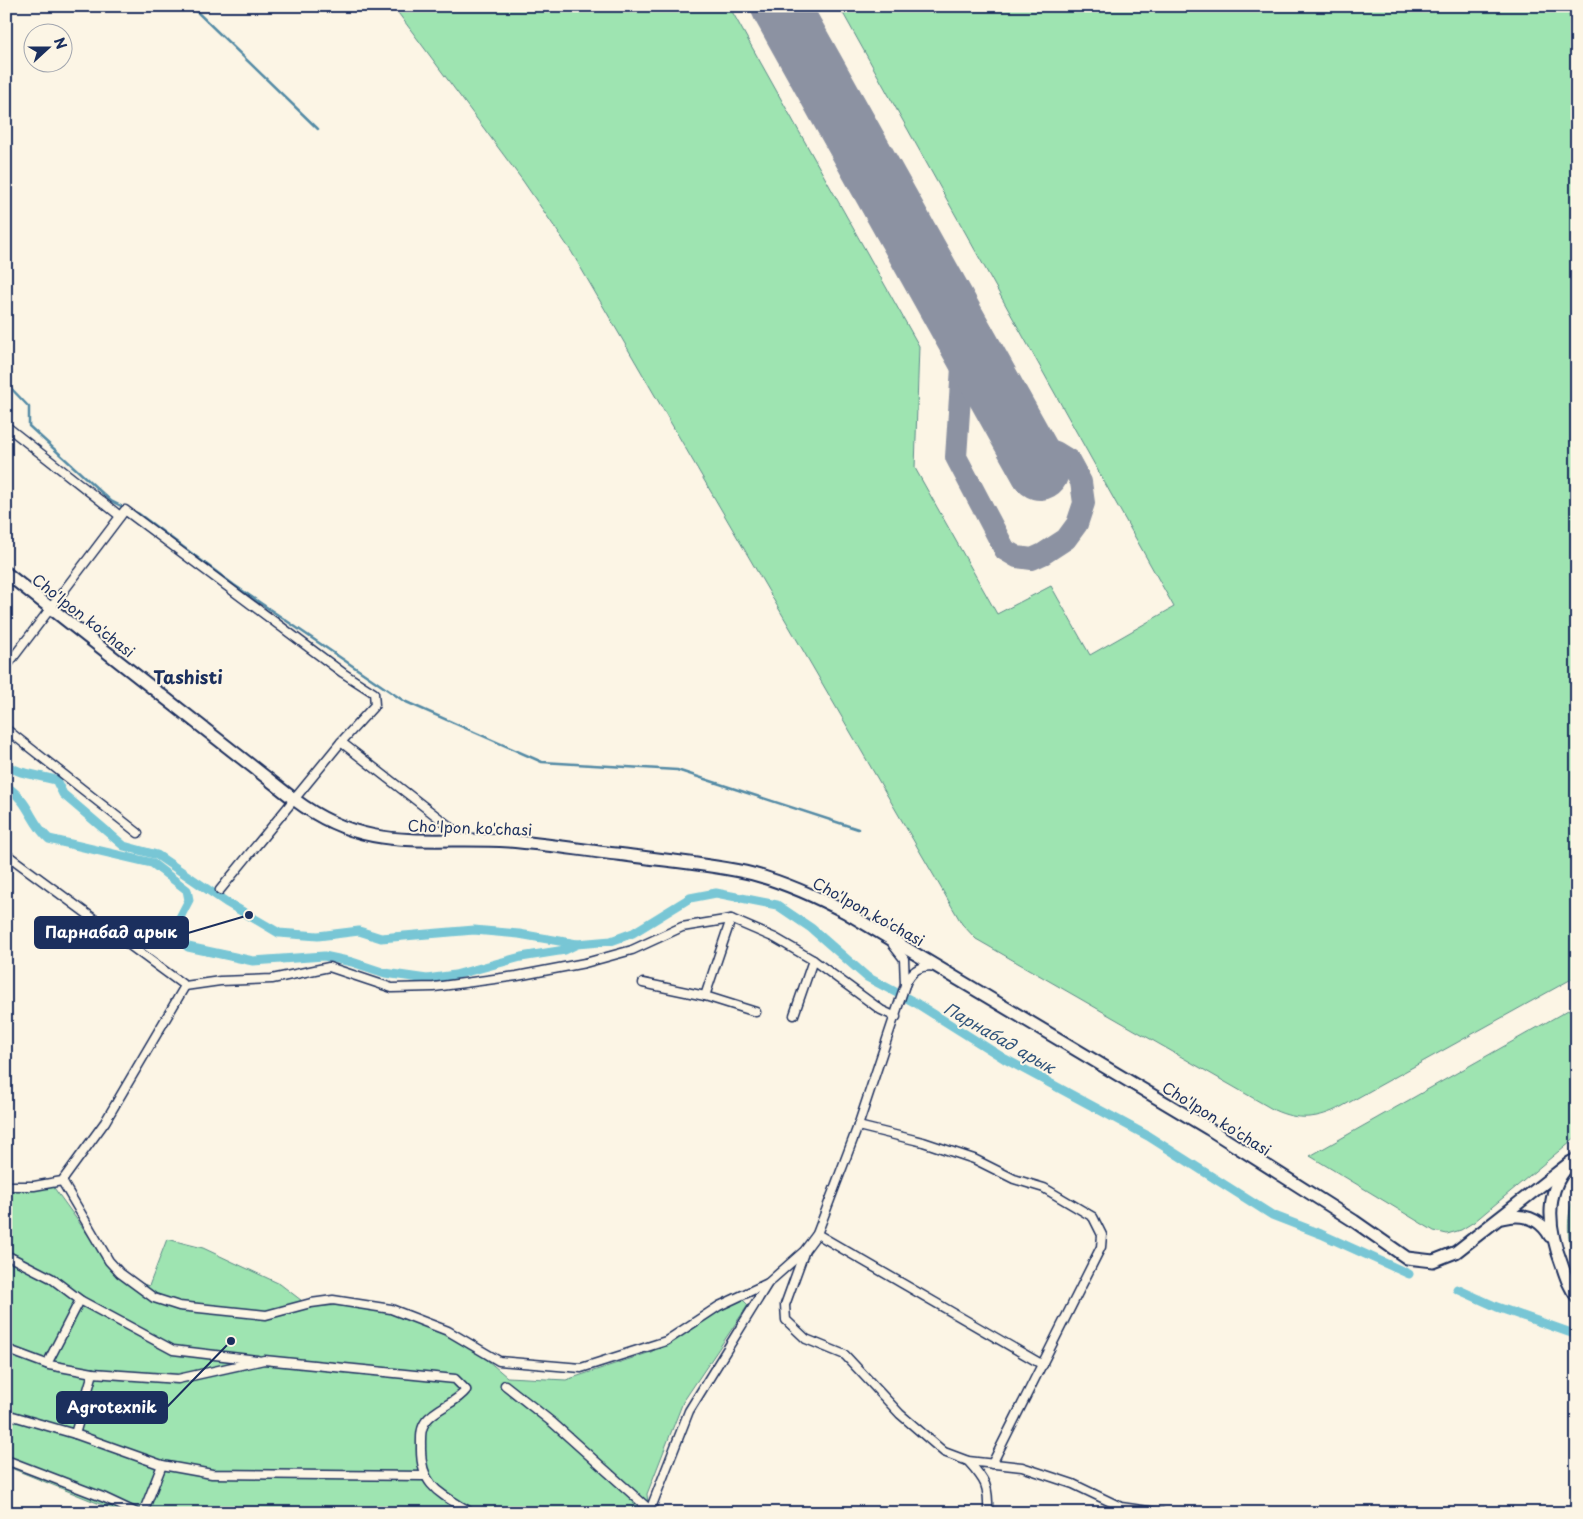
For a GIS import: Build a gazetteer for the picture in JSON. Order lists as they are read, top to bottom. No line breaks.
{"streets":{"main road":["Cho'lpon ko'chasi"]},"districts":["Tashisti"],"water":["Парнабад арык"],"places":["Парнабад арык","Agrotexnik"],"north":"right"}
